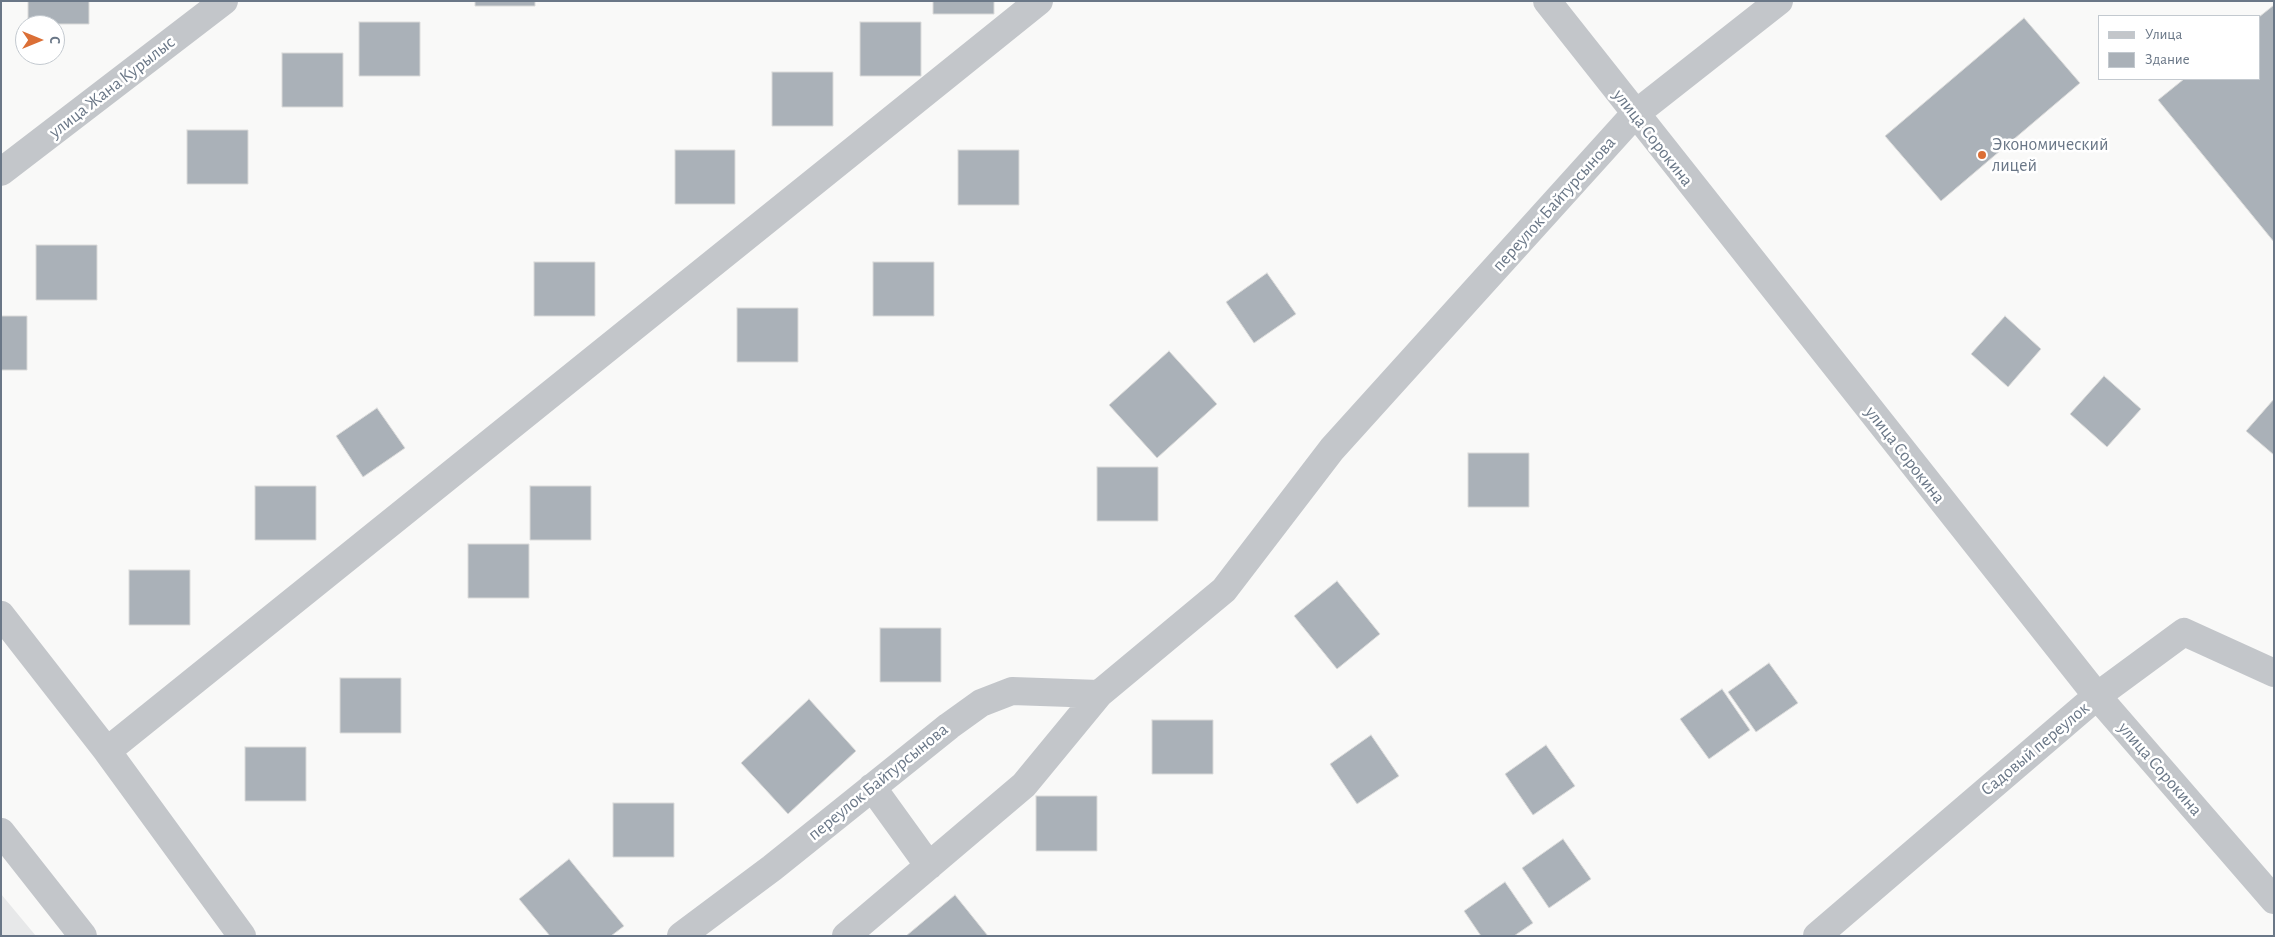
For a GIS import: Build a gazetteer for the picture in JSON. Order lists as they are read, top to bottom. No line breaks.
{"streets":{"street":["улица Жана Курылыс","улица Сорокина","переулок Байтурсынова","Садовый переулок"]},"crossings":[["улица Сорокина","переулок Байтурсынова"],["улица Сорокина","Садовый переулок"]],"places":["Экономический лицей"],"legend":["Улица","Здание"],"north":"right"}
